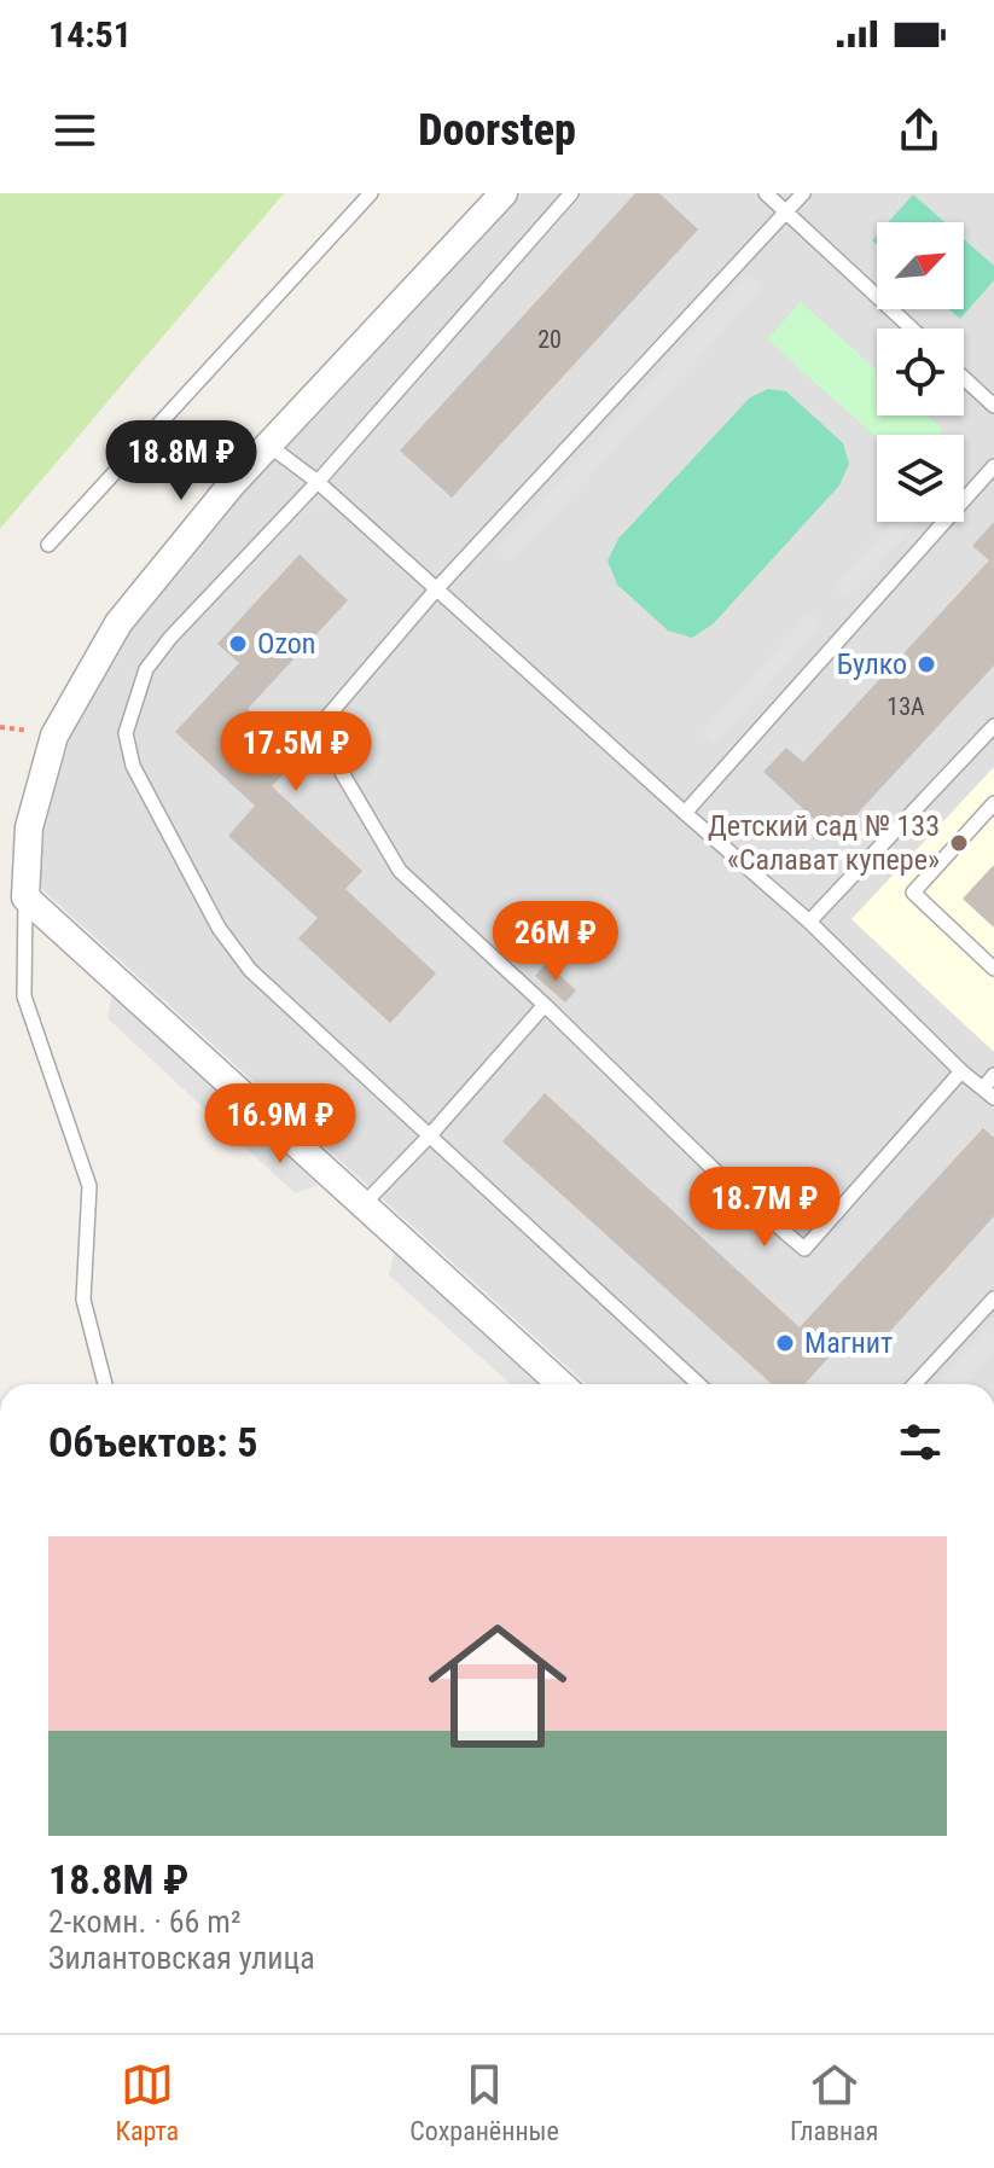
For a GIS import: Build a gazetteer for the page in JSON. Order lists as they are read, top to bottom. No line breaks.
{"places":["Ozon","Булко","Детский сад № 133 «Салават купере»","Магнит"],"house_numbers":["20","13А"],"north":"top right","page":{"status":"14:51","header":"Doorstep","price":["18.8M ₽","17.5M ₽","26M ₽","16.9M ₽","18.7M ₽"],"heading":"Объектов: 5","list":[{"name":"18.8M ₽","note":"2-комн. · 66 m² · Зилантовская улица"}],"tabs":["Карта","Сохранённые","Главная"]}}
